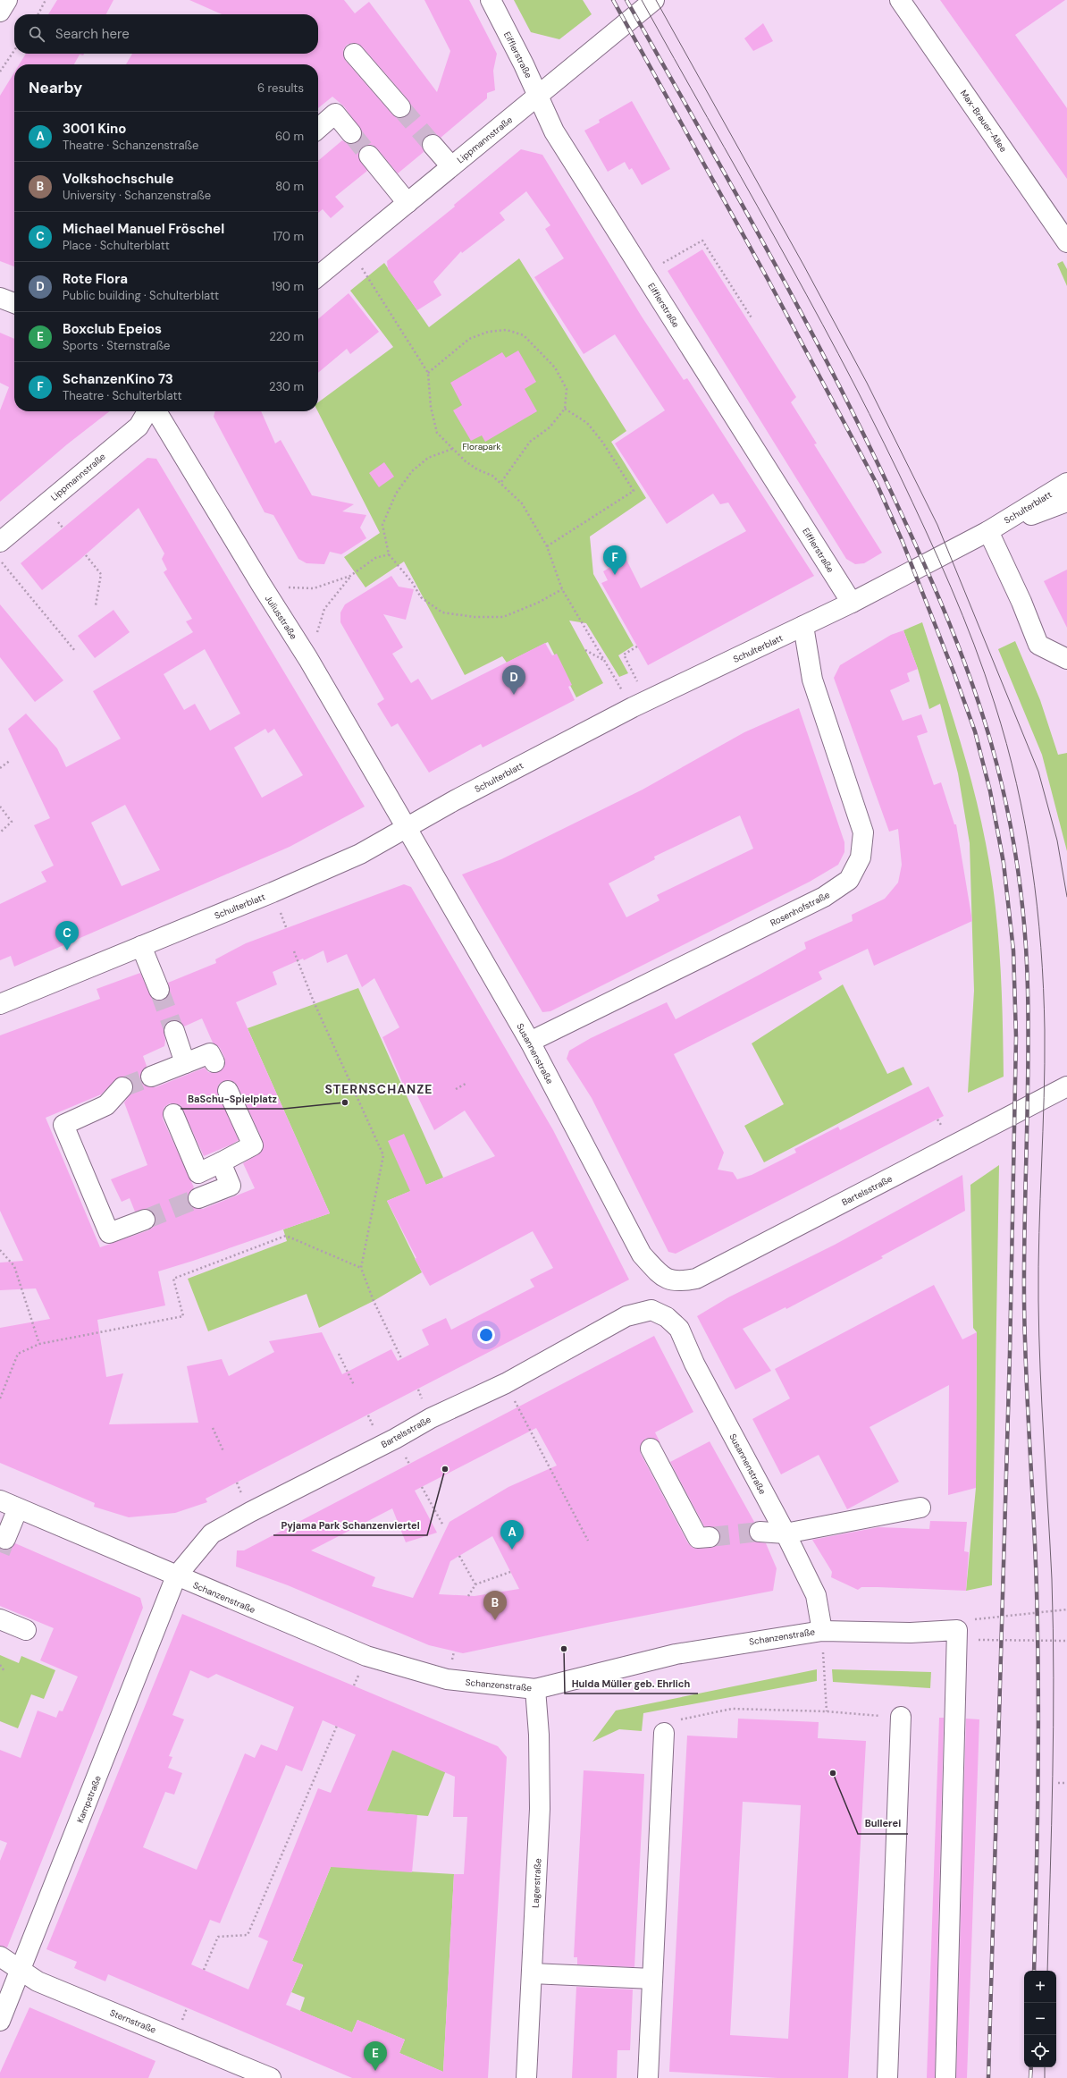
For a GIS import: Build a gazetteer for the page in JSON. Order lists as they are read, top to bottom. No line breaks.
{"streets":{"street":["Eifflerstraße","Max-Brauer-Allee","Lippmannstraße","Schulterblatt","Juliusstraße","Rosenhofstraße","Susannenstraße","Bartelsstraße","Schanzenstraße","Kampstraße","Lagerstraße","Sternstraße"]},"crossings":[["Eifflerstraße","Lippmannstraße"],["Eifflerstraße","Schulterblatt"],["Schulterblatt","Juliusstraße"],["Schulterblatt","Rosenhofstraße"],["Schulterblatt","Susannenstraße"],["Juliusstraße","Susannenstraße"],["Rosenhofstraße","Susannenstraße"],["Susannenstraße","Bartelsstraße"],["Susannenstraße","Schanzenstraße"],["Bartelsstraße","Schanzenstraße"],["Bartelsstraße","Kampstraße"],["Schanzenstraße","Kampstraße"],["Schanzenstraße","Lagerstraße"],["Kampstraße","Sternstraße"]],"districts":["STERNSCHANZE"],"parks":["Florapark"],"places":["BaSchu-Spielplatz","Pyjama Park Schanzenviertel","Hulda Müller geb. Ehrlich","Bullerei"],"page":{"search":"Search here","heading":["Nearby","6 results"],"list":[{"mark":"A","name":"3001 Kino","note":"Theatre · Schanzenstraße","value":"60 m"},{"mark":"B","name":"Volkshochschule","note":"University · Schanzenstraße","value":"80 m"},{"mark":"C","name":"Michael Manuel Fröschel","note":"Place · Schulterblatt","value":"170 m"},{"mark":"D","name":"Rote Flora","note":"Public building · Schulterblatt","value":"190 m"},{"mark":"E","name":"Boxclub Epeios","note":"Sports · Sternstraße","value":"220 m"},{"mark":"F","name":"SchanzenKino 73","note":"Theatre · Schulterblatt","value":"230 m"}],"pins":["F","D","C","A","B","E"],"map_buttons":["+","−"]}}
